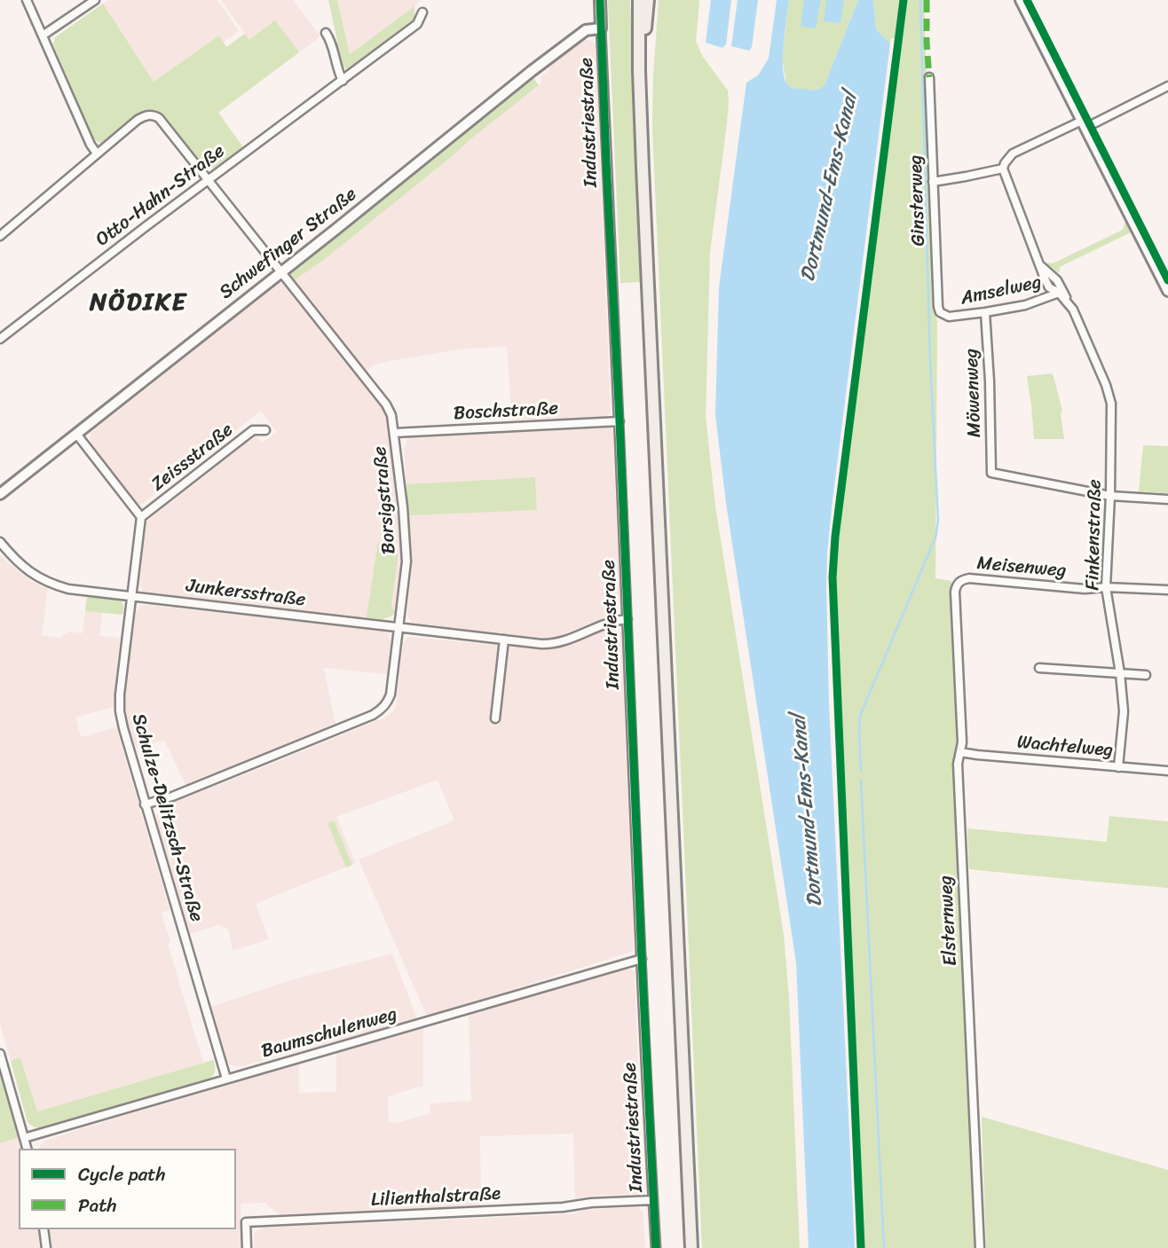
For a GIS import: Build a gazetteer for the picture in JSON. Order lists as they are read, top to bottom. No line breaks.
{"streets":{"street":["Industriestraße","Otto-Hahn-Straße","Ginsterweg","Schwefinger Straße","Amselweg","Möwenweg","Boschstraße","Zeissstraße","Borsigstraße","Finkenstraße","Meisenweg","Junkersstraße","Wachtelweg","Schulze-Delitzsch-Straße","Elsternweg","Baumschulenweg","Lilienthalstraße"]},"crossings":[["Industriestraße","Schwefinger Straße"],["Industriestraße","Boschstraße"],["Industriestraße","Junkersstraße"],["Industriestraße","Baumschulenweg"],["Industriestraße","Lilienthalstraße"],["Otto-Hahn-Straße","Borsigstraße"],["Ginsterweg","Amselweg"],["Schwefinger Straße","Borsigstraße"],["Amselweg","Möwenweg"],["Amselweg","Finkenstraße"],["Möwenweg","Finkenstraße"],["Boschstraße","Borsigstraße"],["Zeissstraße","Schulze-Delitzsch-Straße"],["Borsigstraße","Junkersstraße"],["Borsigstraße","Schulze-Delitzsch-Straße"],["Finkenstraße","Meisenweg"],["Finkenstraße","Wachtelweg"],["Meisenweg","Elsternweg"],["Junkersstraße","Schulze-Delitzsch-Straße"],["Wachtelweg","Elsternweg"],["Schulze-Delitzsch-Straße","Baumschulenweg"]],"districts":["NÖDIKE"],"water":["Dortmund-Ems-Kanal"],"legend":["Cycle path","Path"]}
